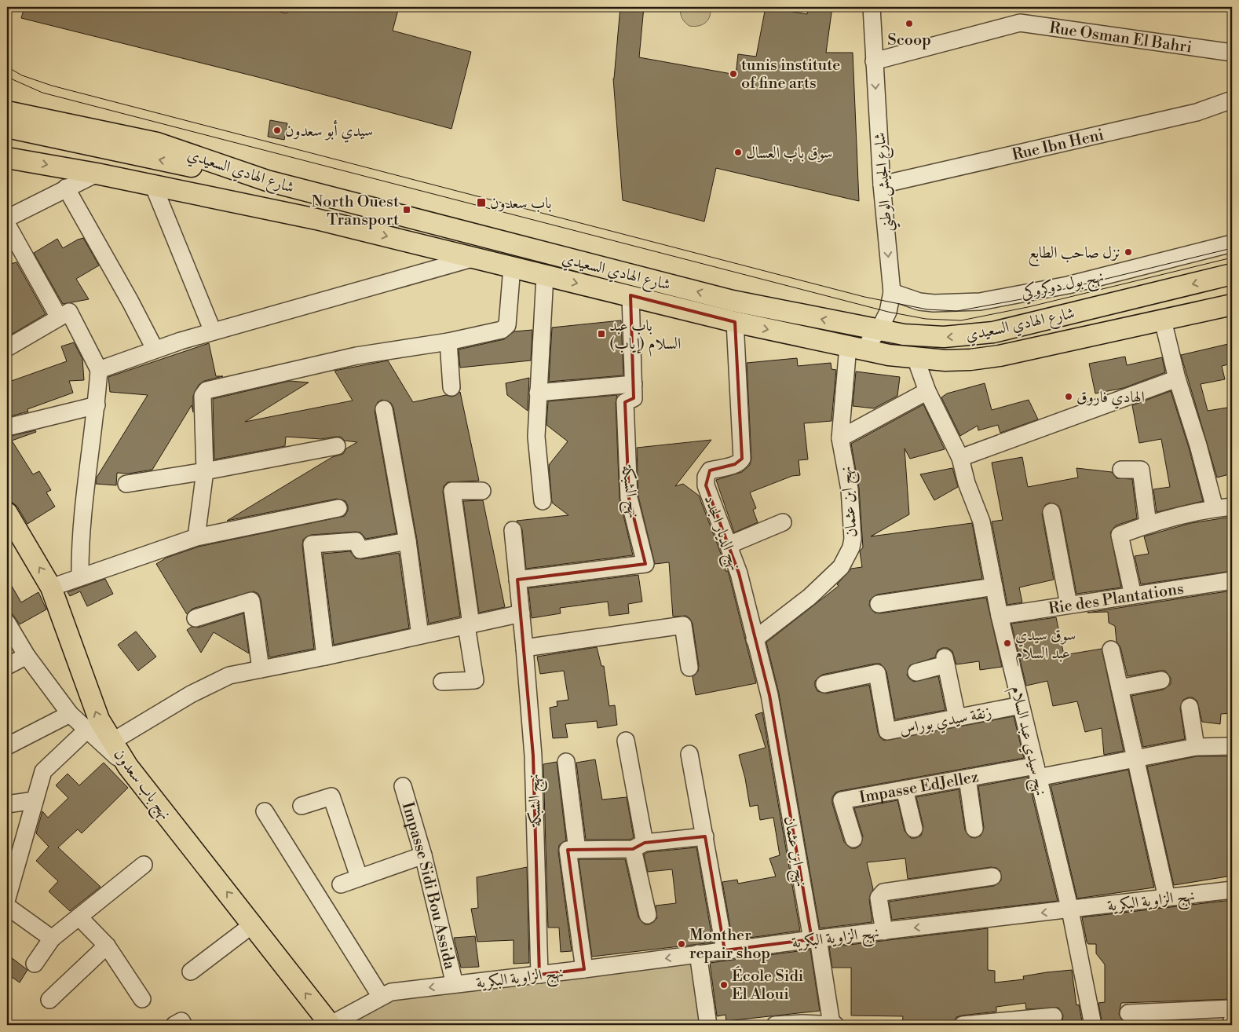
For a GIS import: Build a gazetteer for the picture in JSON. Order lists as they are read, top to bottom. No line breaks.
{"streets":{"main road":["شارع الهادي السعيدي","نهج باب سعدون"],"street":["Rue Osman El Bahri","Rue Ibn Heni","شارع الجيش الوطني","نهج بول دوكروكي","نهج الشبكة","نهج ابن عثمان","نهج الديار الجدد","Rie des Plantations","زنقة سيدي بوراس","نهج سيدي عبد السلام","Impasse EdJellez","Impasse Sidi Bou Assida","نهج الزاوية البكرية"]},"crossings":[["Rue Osman El Bahri","شارع الجيش الوطني"],["Rue Ibn Heni","شارع الجيش الوطني"],["شارع الهادي السعيدي","شارع الجيش الوطني"],["شارع الهادي السعيدي","نهج الشبكة"],["شارع الهادي السعيدي","نهج ابن عثمان"],["شارع الهادي السعيدي","نهج الديار الجدد"],["شارع الهادي السعيدي","نهج سيدي عبد السلام"],["شارع الجيش الوطني","نهج بول دوكروكي"],["شارع الجيش الوطني","نهج ابن عثمان"],["نهج الشبكة","نهج الزاوية البكرية"],["نهج ابن عثمان","نهج الديار الجدد"],["نهج ابن عثمان","نهج الزاوية البكرية"],["Rie des Plantations","نهج سيدي عبد السلام"],["زنقة سيدي بوراس","نهج سيدي عبد السلام"],["نهج سيدي عبد السلام","Impasse EdJellez"],["نهج سيدي عبد السلام","نهج الزاوية البكرية"],["نهج باب سعدون","نهج الزاوية البكرية"],["Impasse Sidi Bou Assida","نهج الزاوية البكرية"]],"one_way":["شارع الجيش الوطني","نهج باب سعدون"],"places":{"other":["Scoop","tunis institute of fine arts","سيدي أبو سعدون","سوق باب العسال","نزل صاحب الطابع","الهادي فاروق","سوق سيدي عبد السلام","Monther repair shop","École Sidi El Aloui"],"transit":["باب سعدون","North Ouest Transport","باب عبد السلام (إياب)"]}}
